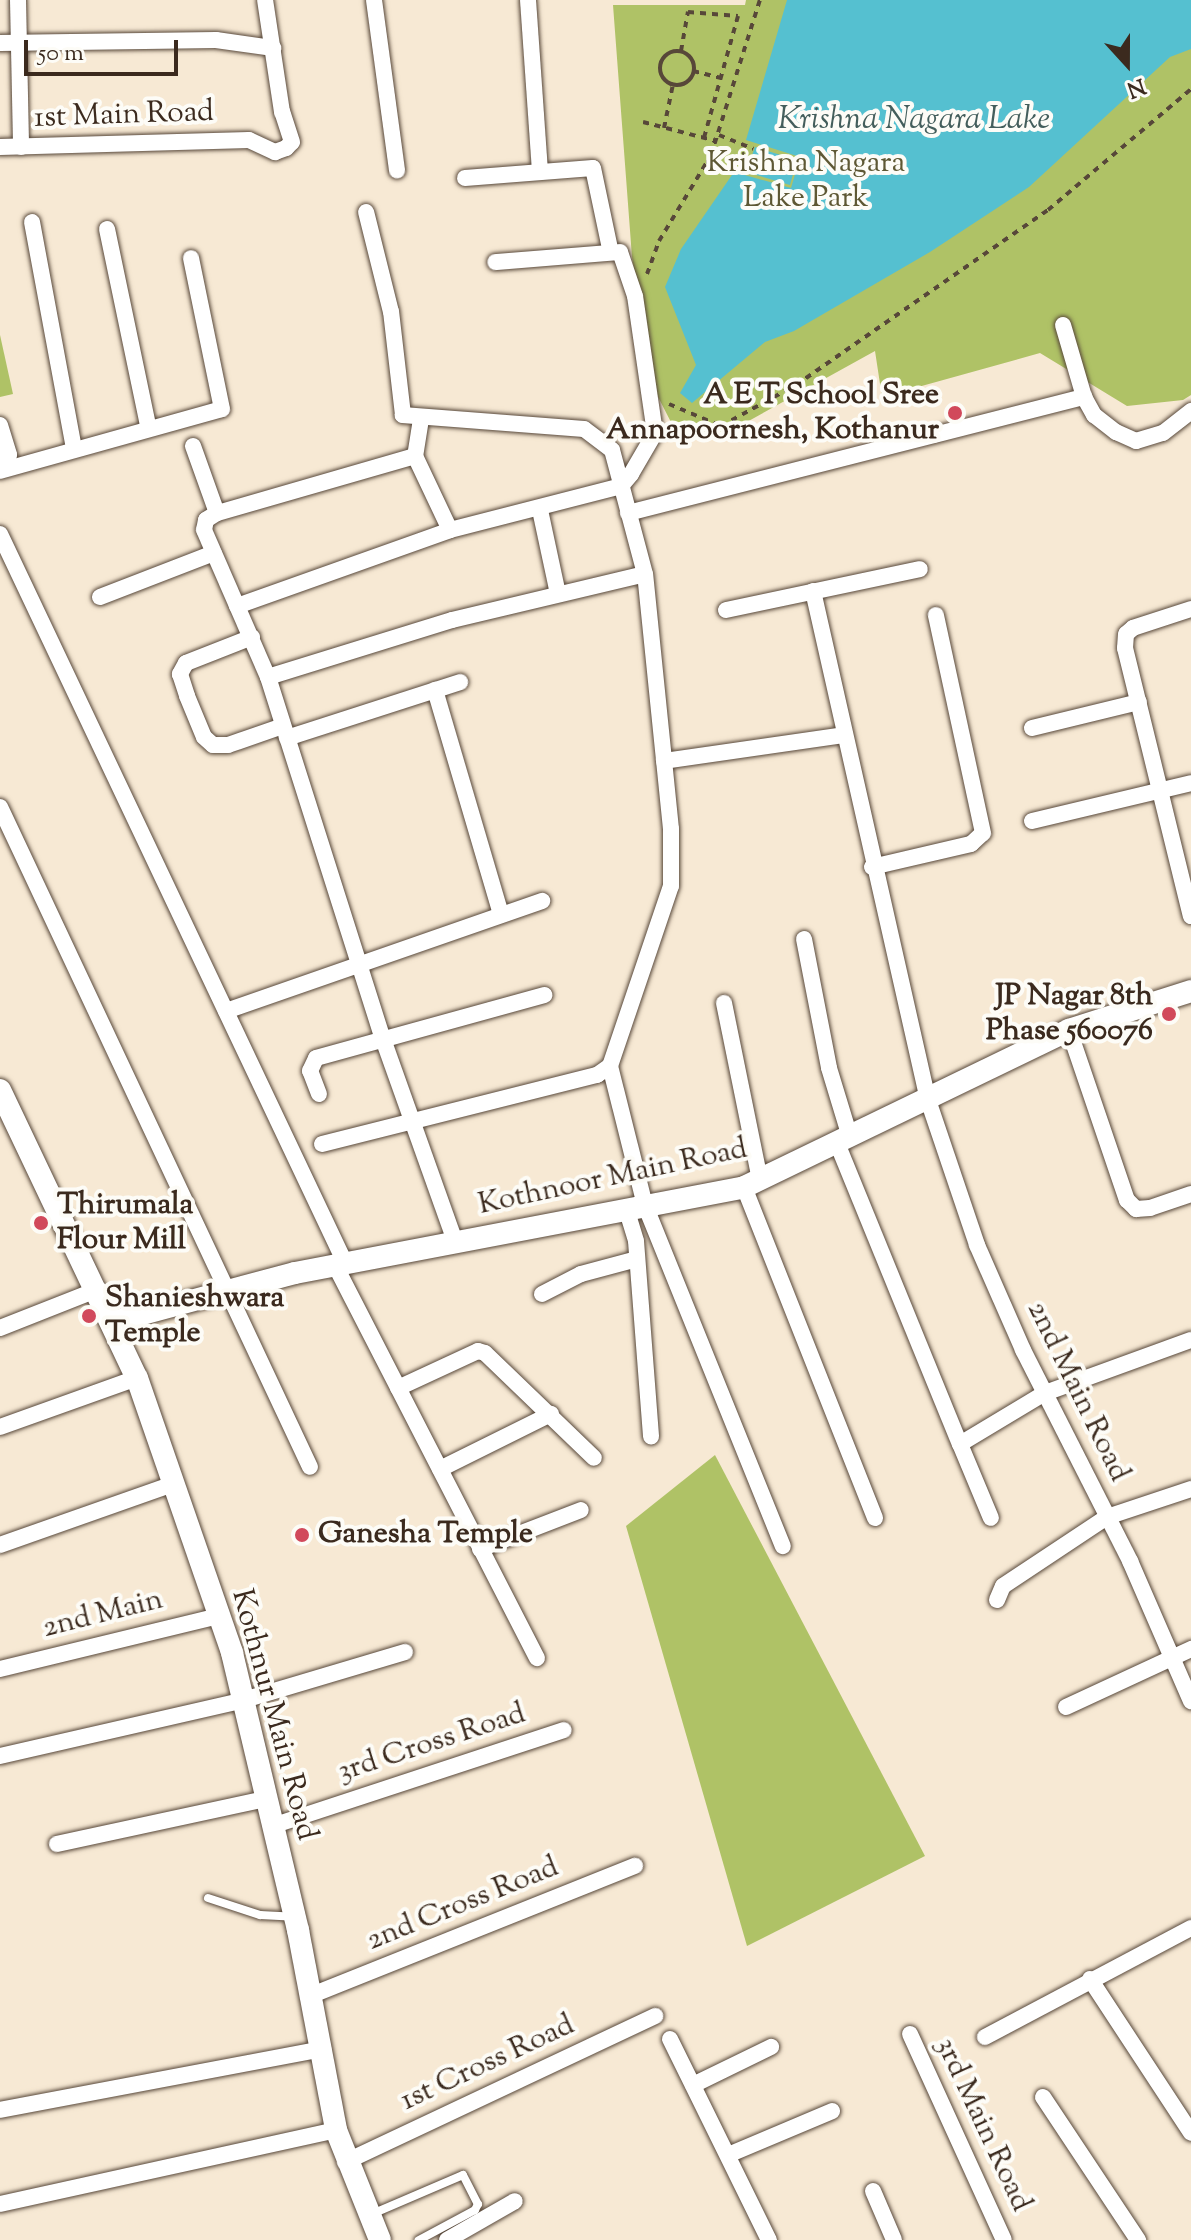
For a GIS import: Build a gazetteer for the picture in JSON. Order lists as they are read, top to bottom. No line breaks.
{"streets":{"main road":["Kothnoor Main Road","Kothnur Main Road"],"street":["1st Main Road","2nd Main Road","2nd Main","3rd Cross Road","2nd Cross Road","1st Cross Road","3rd Main Road"]},"crossings":[["Kothnoor Main Road","2nd Main Road"],["Kothnoor Main Road","Kothnur Main Road"],["2nd Main","Kothnur Main Road"],["Kothnur Main Road","3rd Cross Road"],["Kothnur Main Road","2nd Cross Road"],["Kothnur Main Road","1st Cross Road"]],"water":["Krishna Nagara Lake"],"parks":["Krishna Nagara Lake Park"],"places":["A E T School Sree Annapoornesh, Kothanur","JP Nagar 8th Phase 560076","Thirumala Flour Mill","Shanieshwara Temple","Ganesha Temple"],"scale_bar":"50 m","north":"bottom"}
